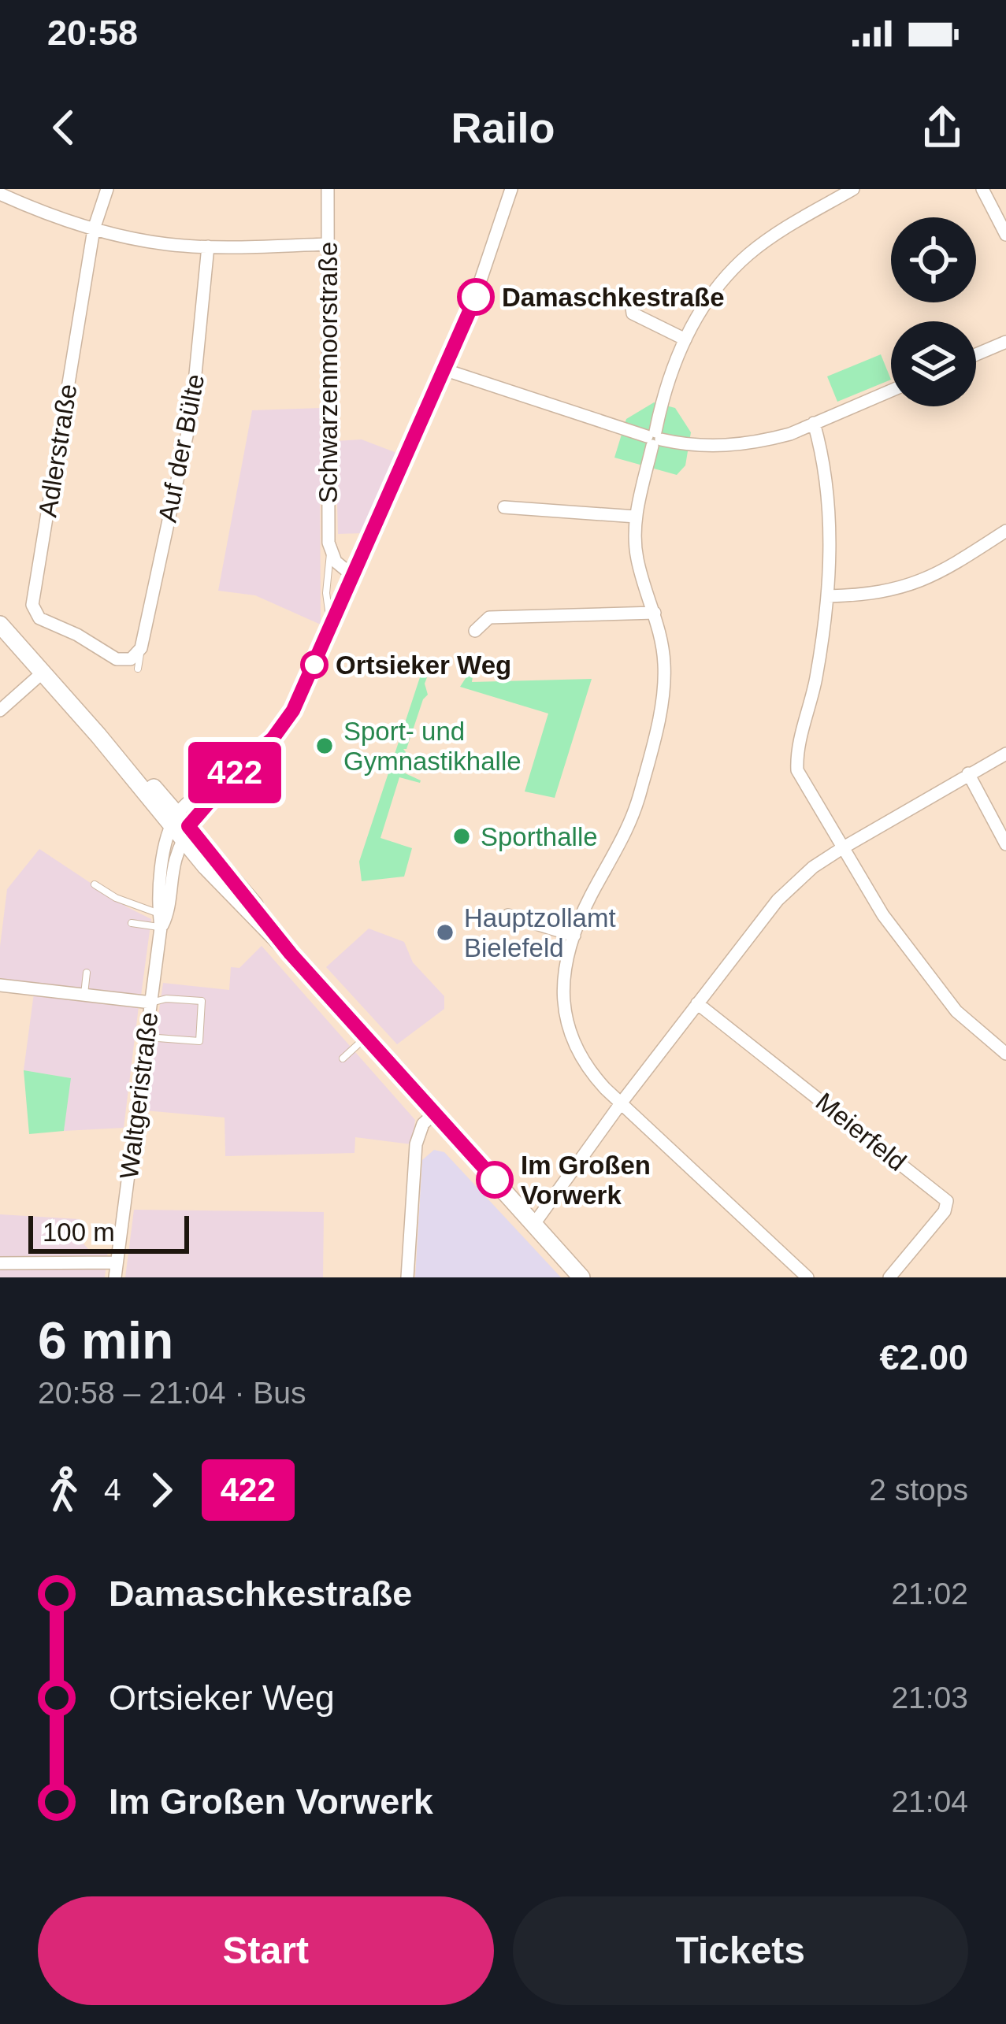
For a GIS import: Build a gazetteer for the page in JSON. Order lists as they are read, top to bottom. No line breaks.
{"streets":{"street":["Schwarzenmoorstraße","Auf der Bülte","Adlerstraße","Waltgeristraße","Meierfeld"]},"crossings":[["Auf der Bülte","Adlerstraße"]],"places":["Damaschkestraße","Ortsieker Weg","Sport- und Gymnastikhalle","Sporthalle","Hauptzollamt Bielefeld","Im Großen Vorwerk"],"lines":["bus line 422"],"scale_bar":"100 m","page":{"status":"20:58","header":"Railo","on_map":"422","scale":"100 m","heading":["6 min","20:58 – 21:04 · Bus","€2.00"],"legs":["4","422","2 stops"],"list":[{"name":"Damaschkestraße","value":"21:02"},{"name":"Ortsieker Weg","value":"21:03"},{"name":"Im Großen Vorwerk","value":"21:04"}],"buttons":["Start","Tickets"]}}
